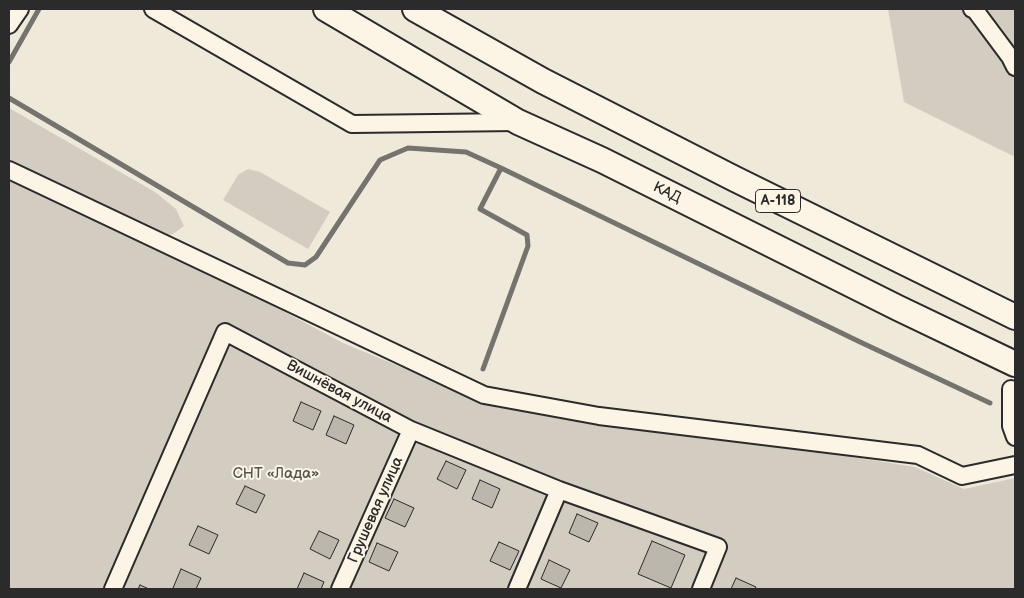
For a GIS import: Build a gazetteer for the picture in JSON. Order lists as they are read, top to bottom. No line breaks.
{"streets":{"highway":["КАД","А-118"],"street":["Вишнёвая улица","Грушевая улица"]},"crossings":[["Вишнёвая улица","Грушевая улица"]],"parks":["СНТ «Лада»"]}
